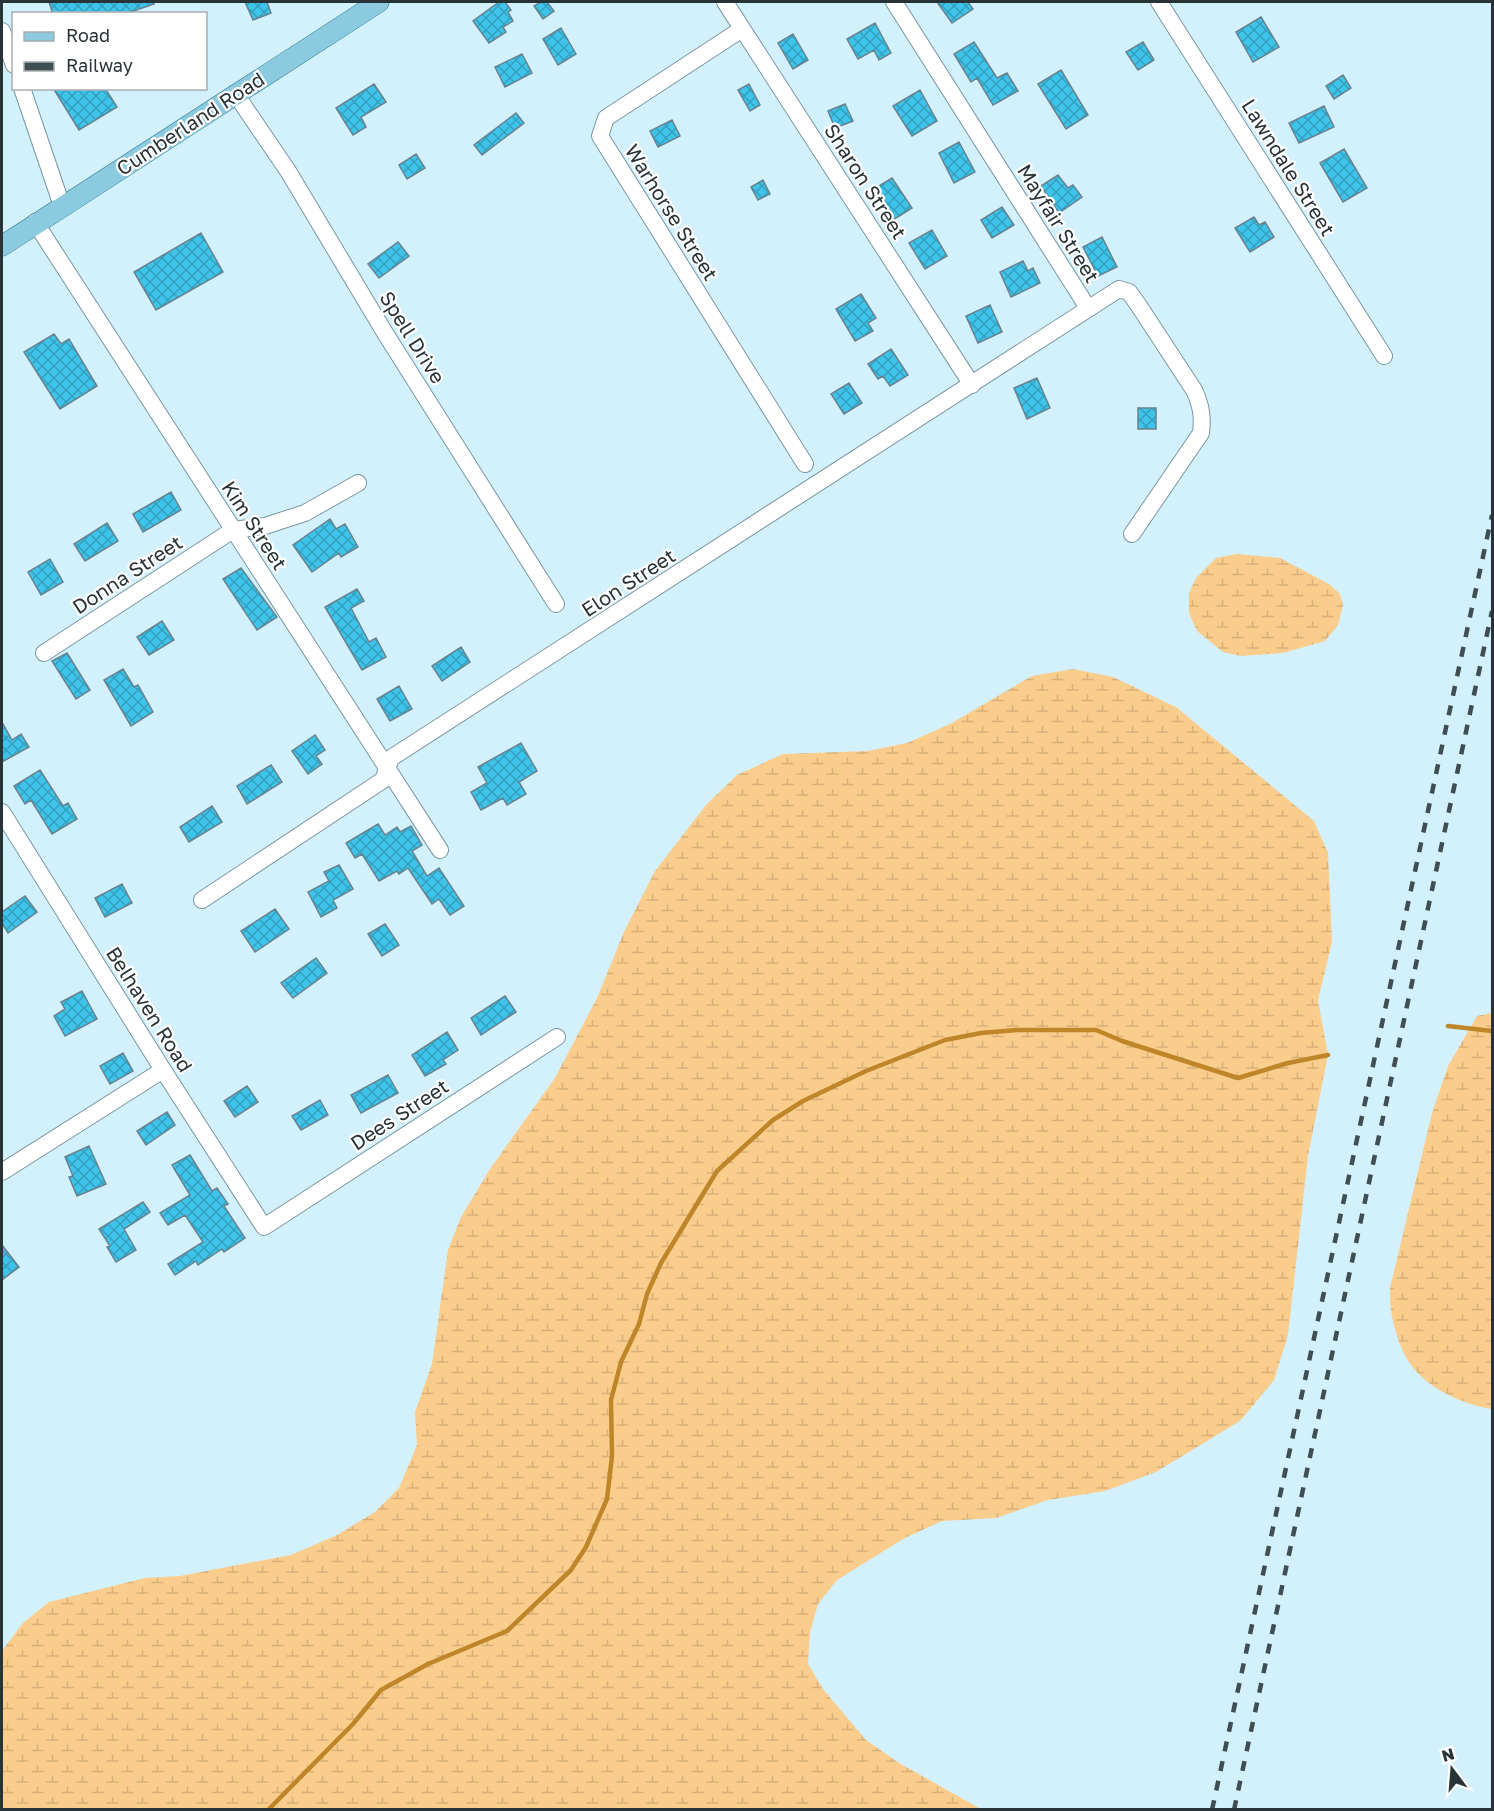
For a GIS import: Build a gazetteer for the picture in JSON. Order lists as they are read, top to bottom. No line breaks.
{"streets":{"main road":["Cumberland Road"],"street":["Lawndale Street","Sharon Street","Warhorse Street","Mayfair Street","Spell Drive","Kim Street","Donna Street","Elon Street","Belhaven Road","Dees Street"]},"crossings":[["Cumberland Road","Spell Drive"],["Cumberland Road","Kim Street"],["Sharon Street","Warhorse Street"],["Sharon Street","Elon Street"],["Mayfair Street","Elon Street"],["Kim Street","Donna Street"],["Kim Street","Elon Street"],["Belhaven Road","Dees Street"]],"legend":["Road","Railway"],"north":"top"}
